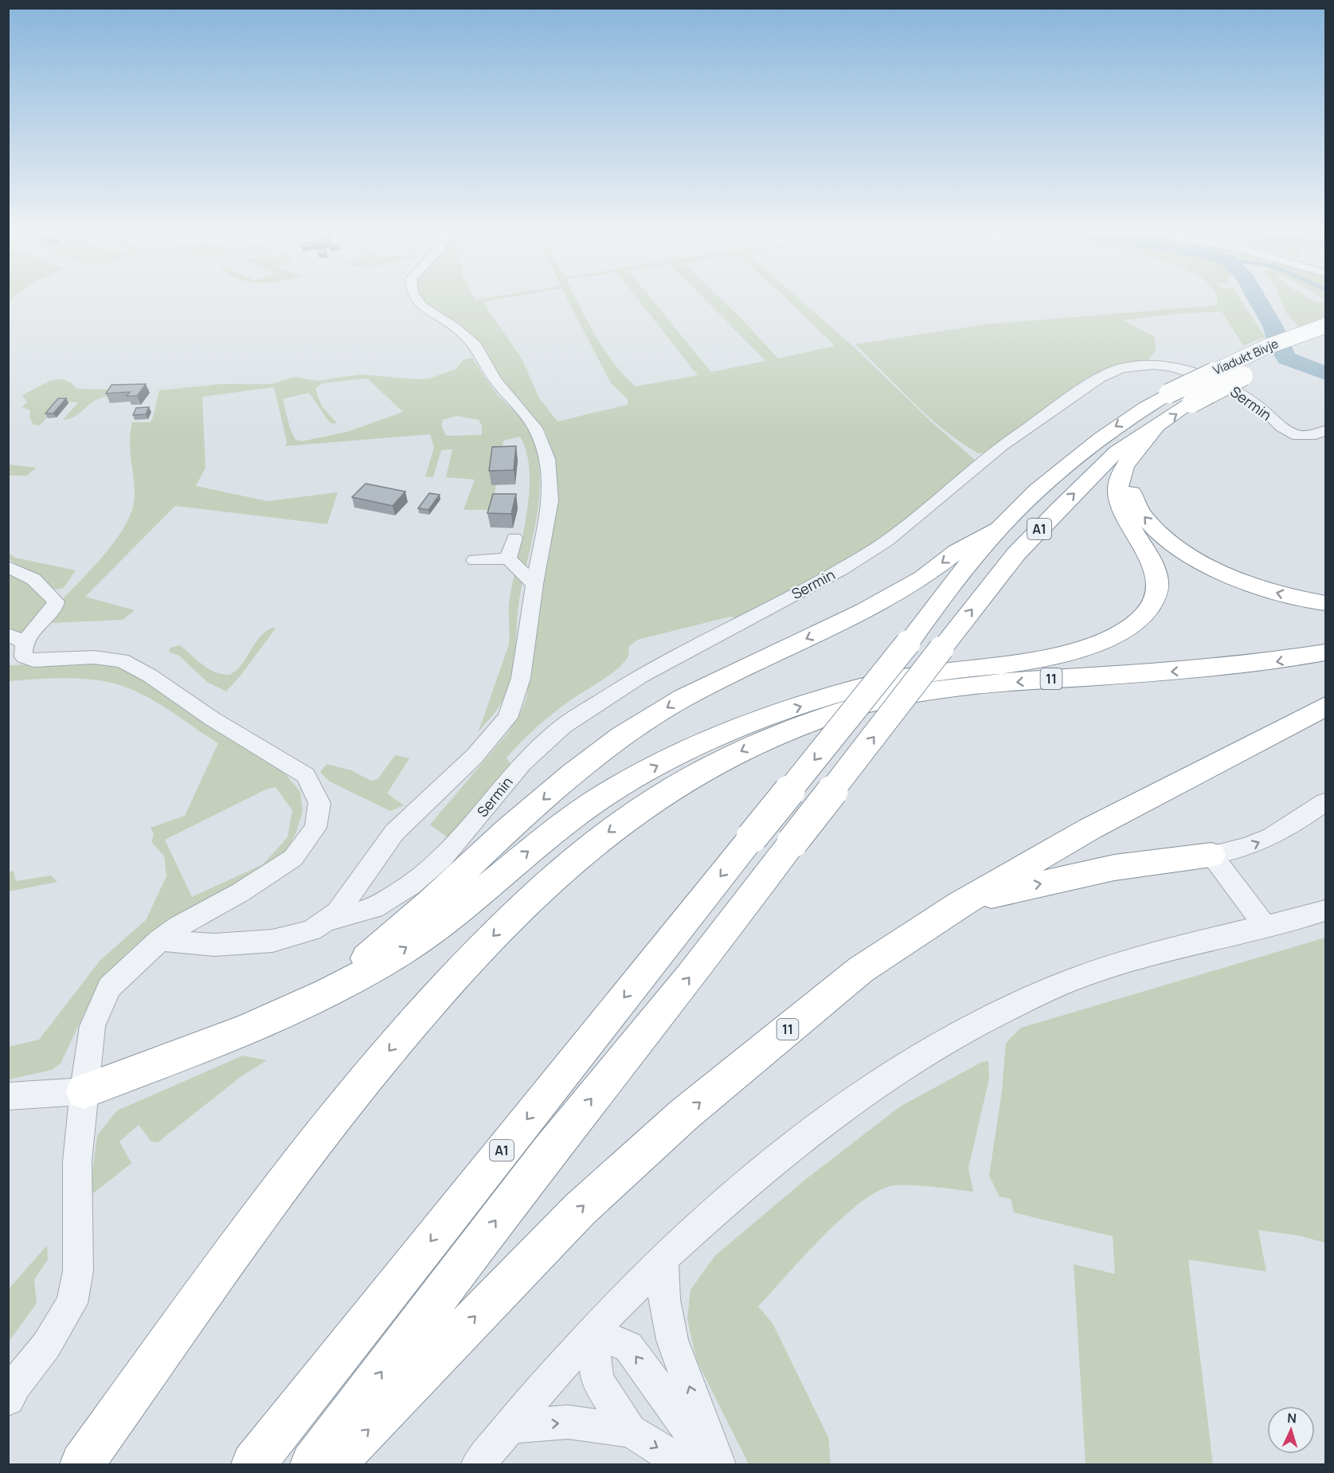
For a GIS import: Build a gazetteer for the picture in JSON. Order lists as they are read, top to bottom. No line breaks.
{"streets":{"highway":["Viadukt Bivje","A1","11"],"street":["Sermin"]},"crossings":[["Viadukt Bivje","A1"]],"north":"top"}
